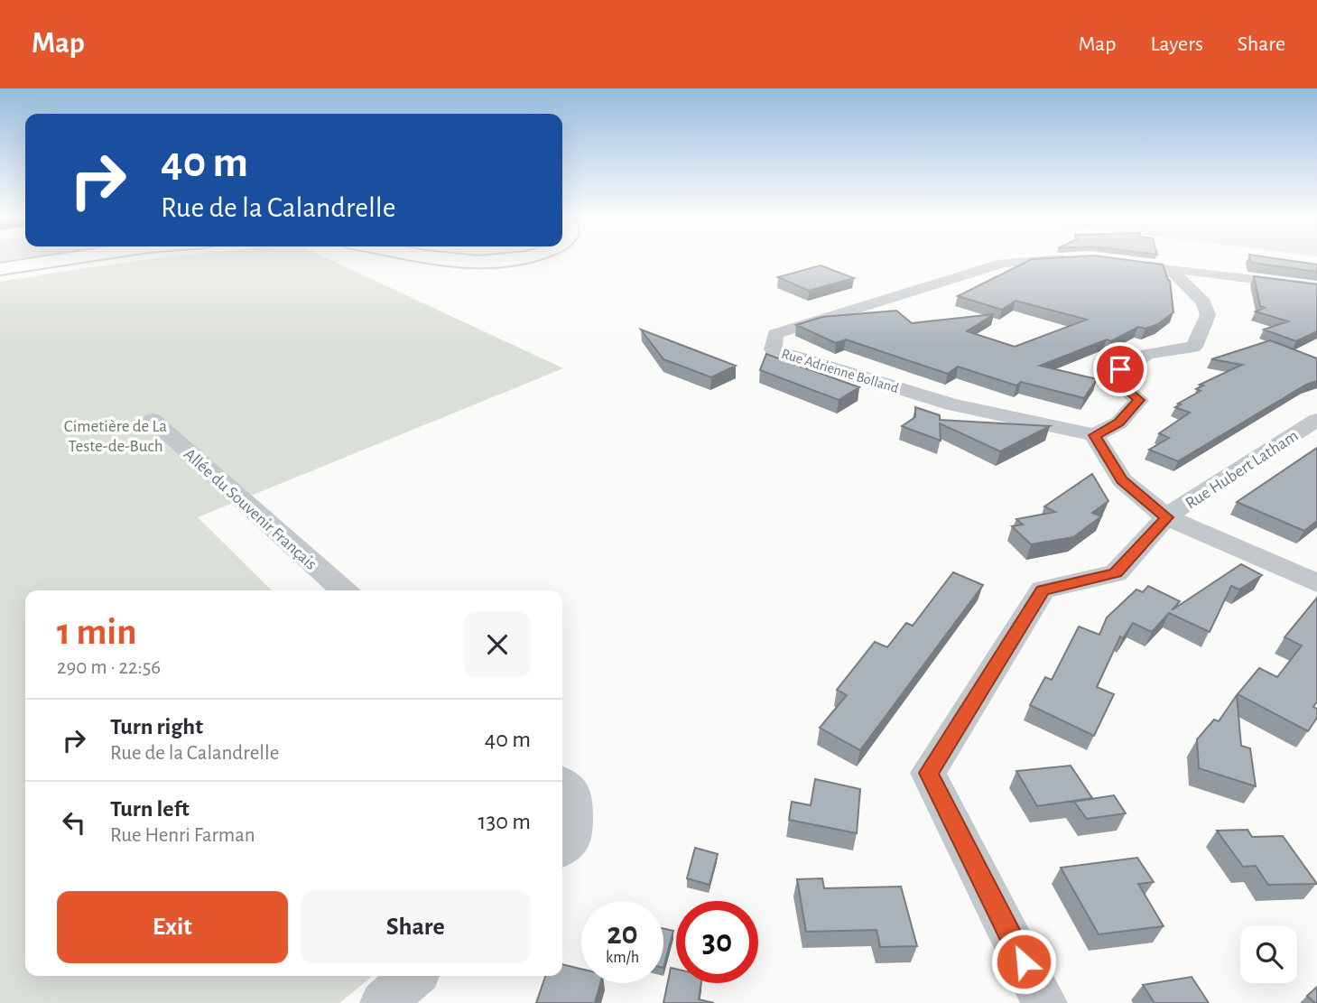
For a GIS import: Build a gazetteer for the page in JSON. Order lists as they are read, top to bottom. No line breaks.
{"streets":{"street":["Rue Adrienne Bolland","Rue Hubert Latham","Allée du Souvenir Français"]},"parks":["Cimetière de La Teste-de-Buch"],"page":{"header":"Map","nav":["Map","Layers","Share"],"turn":["40 m","Rue de la Calandrelle"],"heading":["1 min","290 m · 22:56"],"list":[{"name":"Turn right","note":"Rue de la Calandrelle","value":"40 m"},{"name":"Turn left","note":"Rue Henri Farman","value":"130 m"}],"buttons":["Exit","Share"],"speed":"20 km/h","limit":"30"}}
